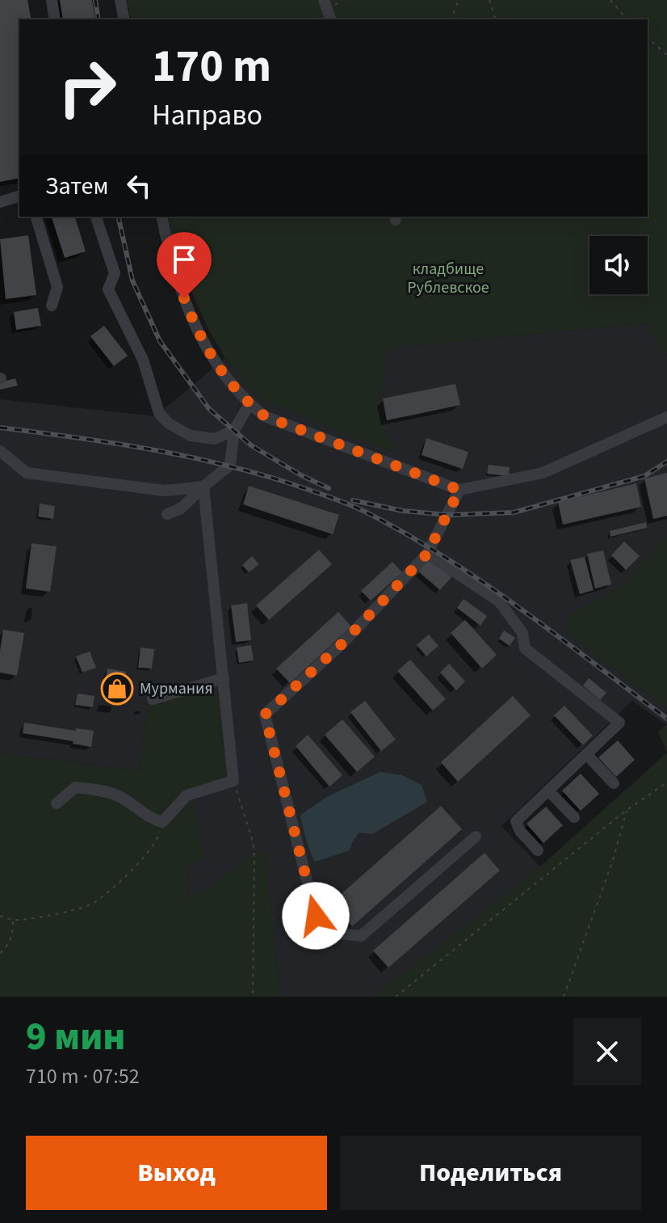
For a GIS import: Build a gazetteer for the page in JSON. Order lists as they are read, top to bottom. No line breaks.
{"parks":["кладбище Рублевское"],"places":{"shop":["Мурмания"]},"page":{"turn":["170 m","Направо"],"then":"Затем","heading":["9 мин","710 m · 07:52"],"buttons":["Выход","Поделиться"]}}
